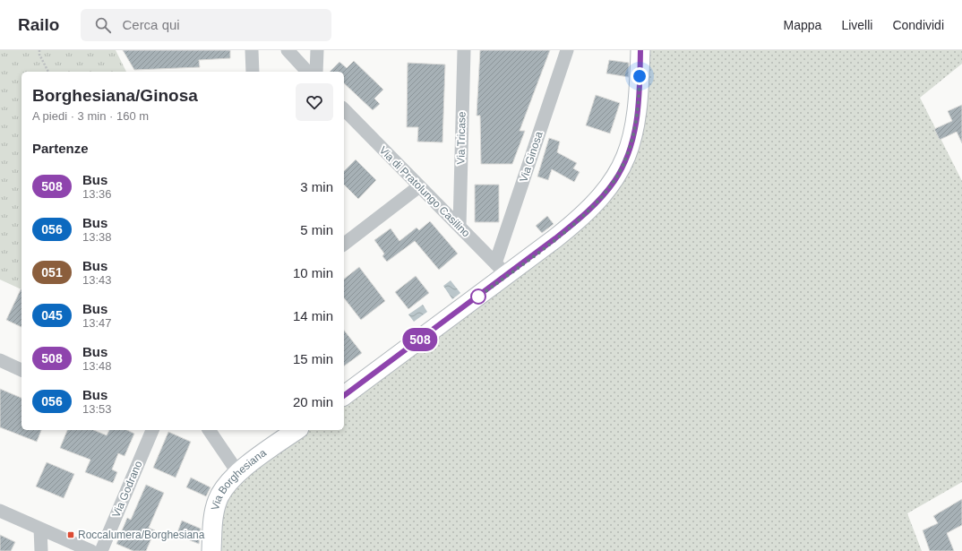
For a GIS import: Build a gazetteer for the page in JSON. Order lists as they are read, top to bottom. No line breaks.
{"streets":{"street":["Via Tricase","Via Ginosa","Via di Pratolungo Casilino","Via Borghesiana","Via Godrano"]},"crossings":[["Via Tricase","Via di Pratolungo Casilino"],["Via Ginosa","Via di Pratolungo Casilino"]],"places":{"transit":["Roccalumera/Borghesiana"]},"lines":["bus line 508"],"page":{"header":"Railo","search":"Cerca qui","nav":["Mappa","Livelli","Condividi"],"on_map":"508","heading":[["Borghesiana/Ginosa","A piedi · 3 min · 160 m"],"Partenze"],"list":[{"mark":"508","name":"Bus","note":"13:36","value":"3 min"},{"mark":"056","name":"Bus","note":"13:38","value":"5 min"},{"mark":"051","name":"Bus","note":"13:43","value":"10 min"},{"mark":"045","name":"Bus","note":"13:47","value":"14 min"},{"mark":"508","name":"Bus","note":"13:48","value":"15 min"},{"mark":"056","name":"Bus","note":"13:53","value":"20 min"}]}}
